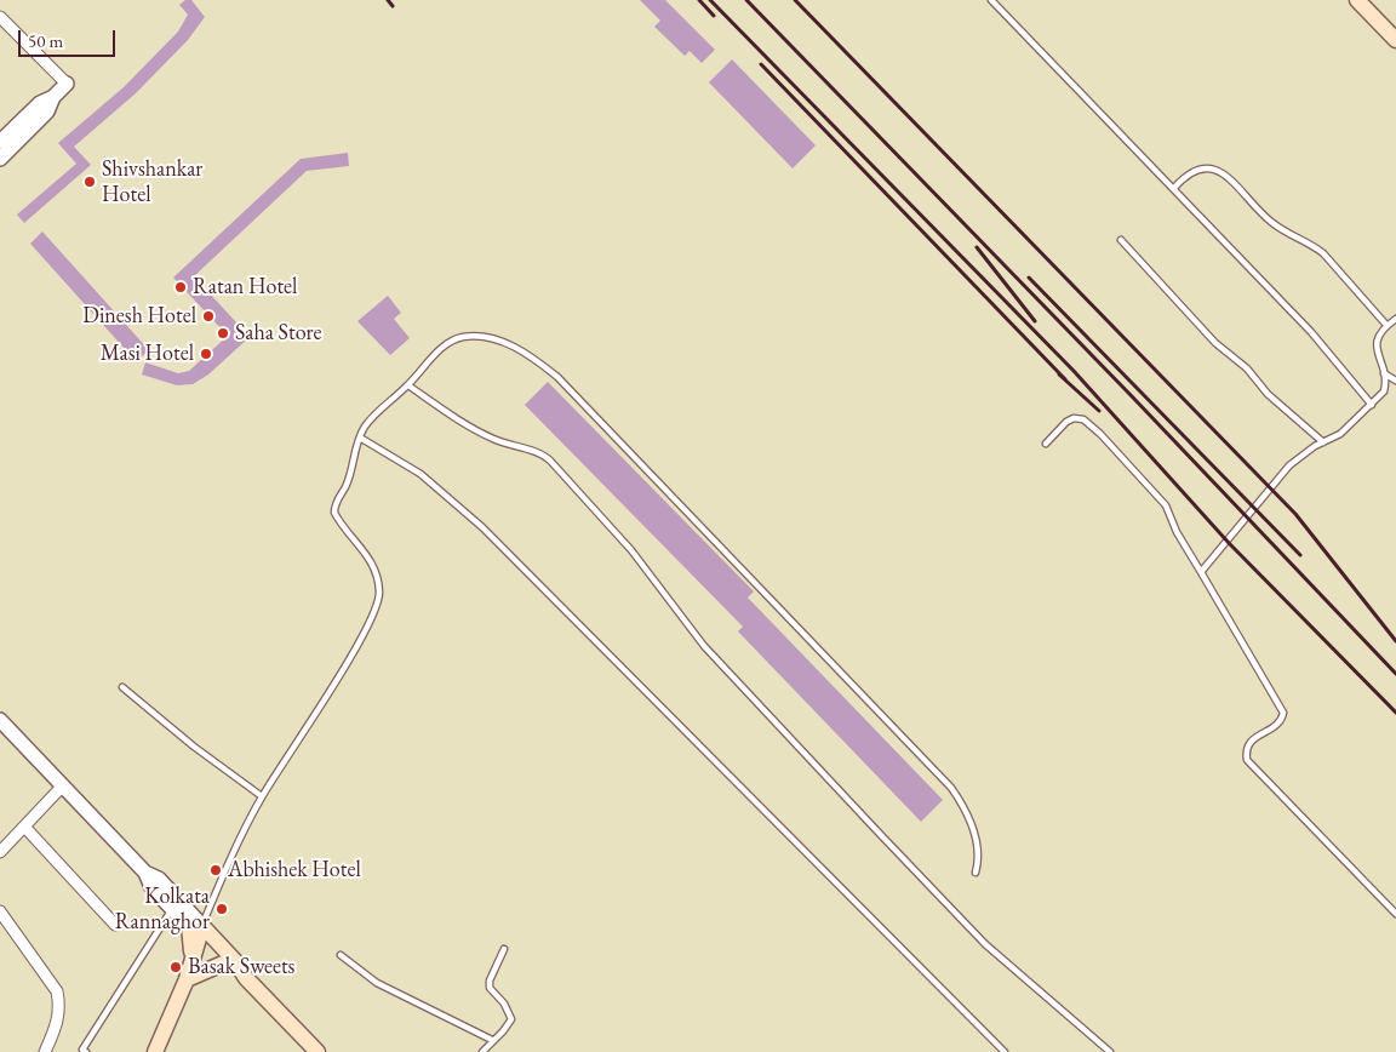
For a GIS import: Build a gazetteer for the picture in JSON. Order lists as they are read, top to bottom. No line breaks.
{"places":["Shivshankar Hotel","Ratan Hotel","Dinesh Hotel","Saha Store","Masi Hotel","Abhishek Hotel","Kolkata Rannaghor","Basak Sweets"],"scale_bar":"50 m"}
